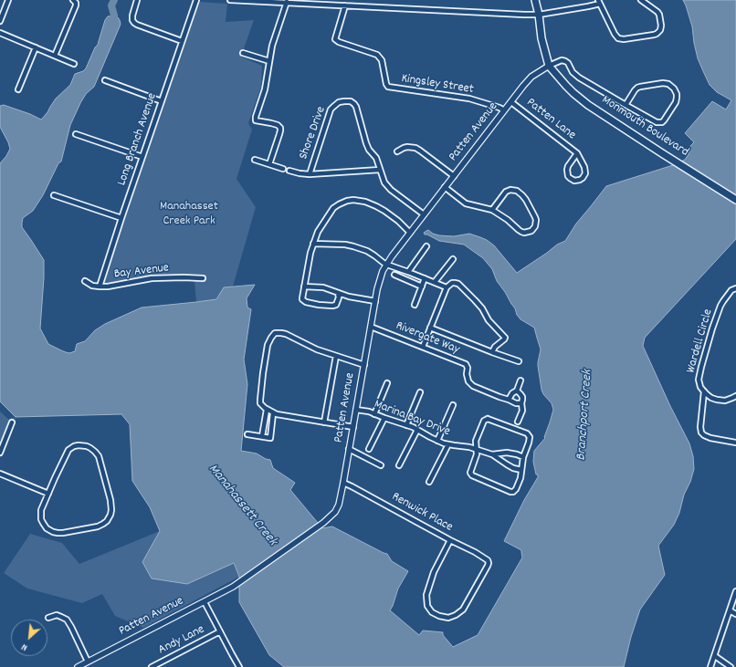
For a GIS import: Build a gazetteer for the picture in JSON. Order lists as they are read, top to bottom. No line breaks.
{"streets":{"main road":["Monmouth Boulevard"],"street":["Kingsley Street","Patten Lane","Patten Avenue","Shore Drive","Long Branch Avenue","Bay Avenue","Rivergate Way","Wardell Circle","Marina Bay Drive","Renwick Place","Andy Lane"]},"crossings":[["Kingsley Street","Patten Avenue"],["Patten Lane","Patten Avenue"],["Monmouth Boulevard","Patten Avenue"],["Patten Avenue","Shore Drive"],["Patten Avenue","Rivergate Way"],["Patten Avenue","Marina Bay Drive"],["Patten Avenue","Renwick Place"],["Long Branch Avenue","Bay Avenue"]],"water":["Branchport Creek","Manahassett Creek"],"parks":["Manahasset Creek Park"],"north":"bottom left"}
